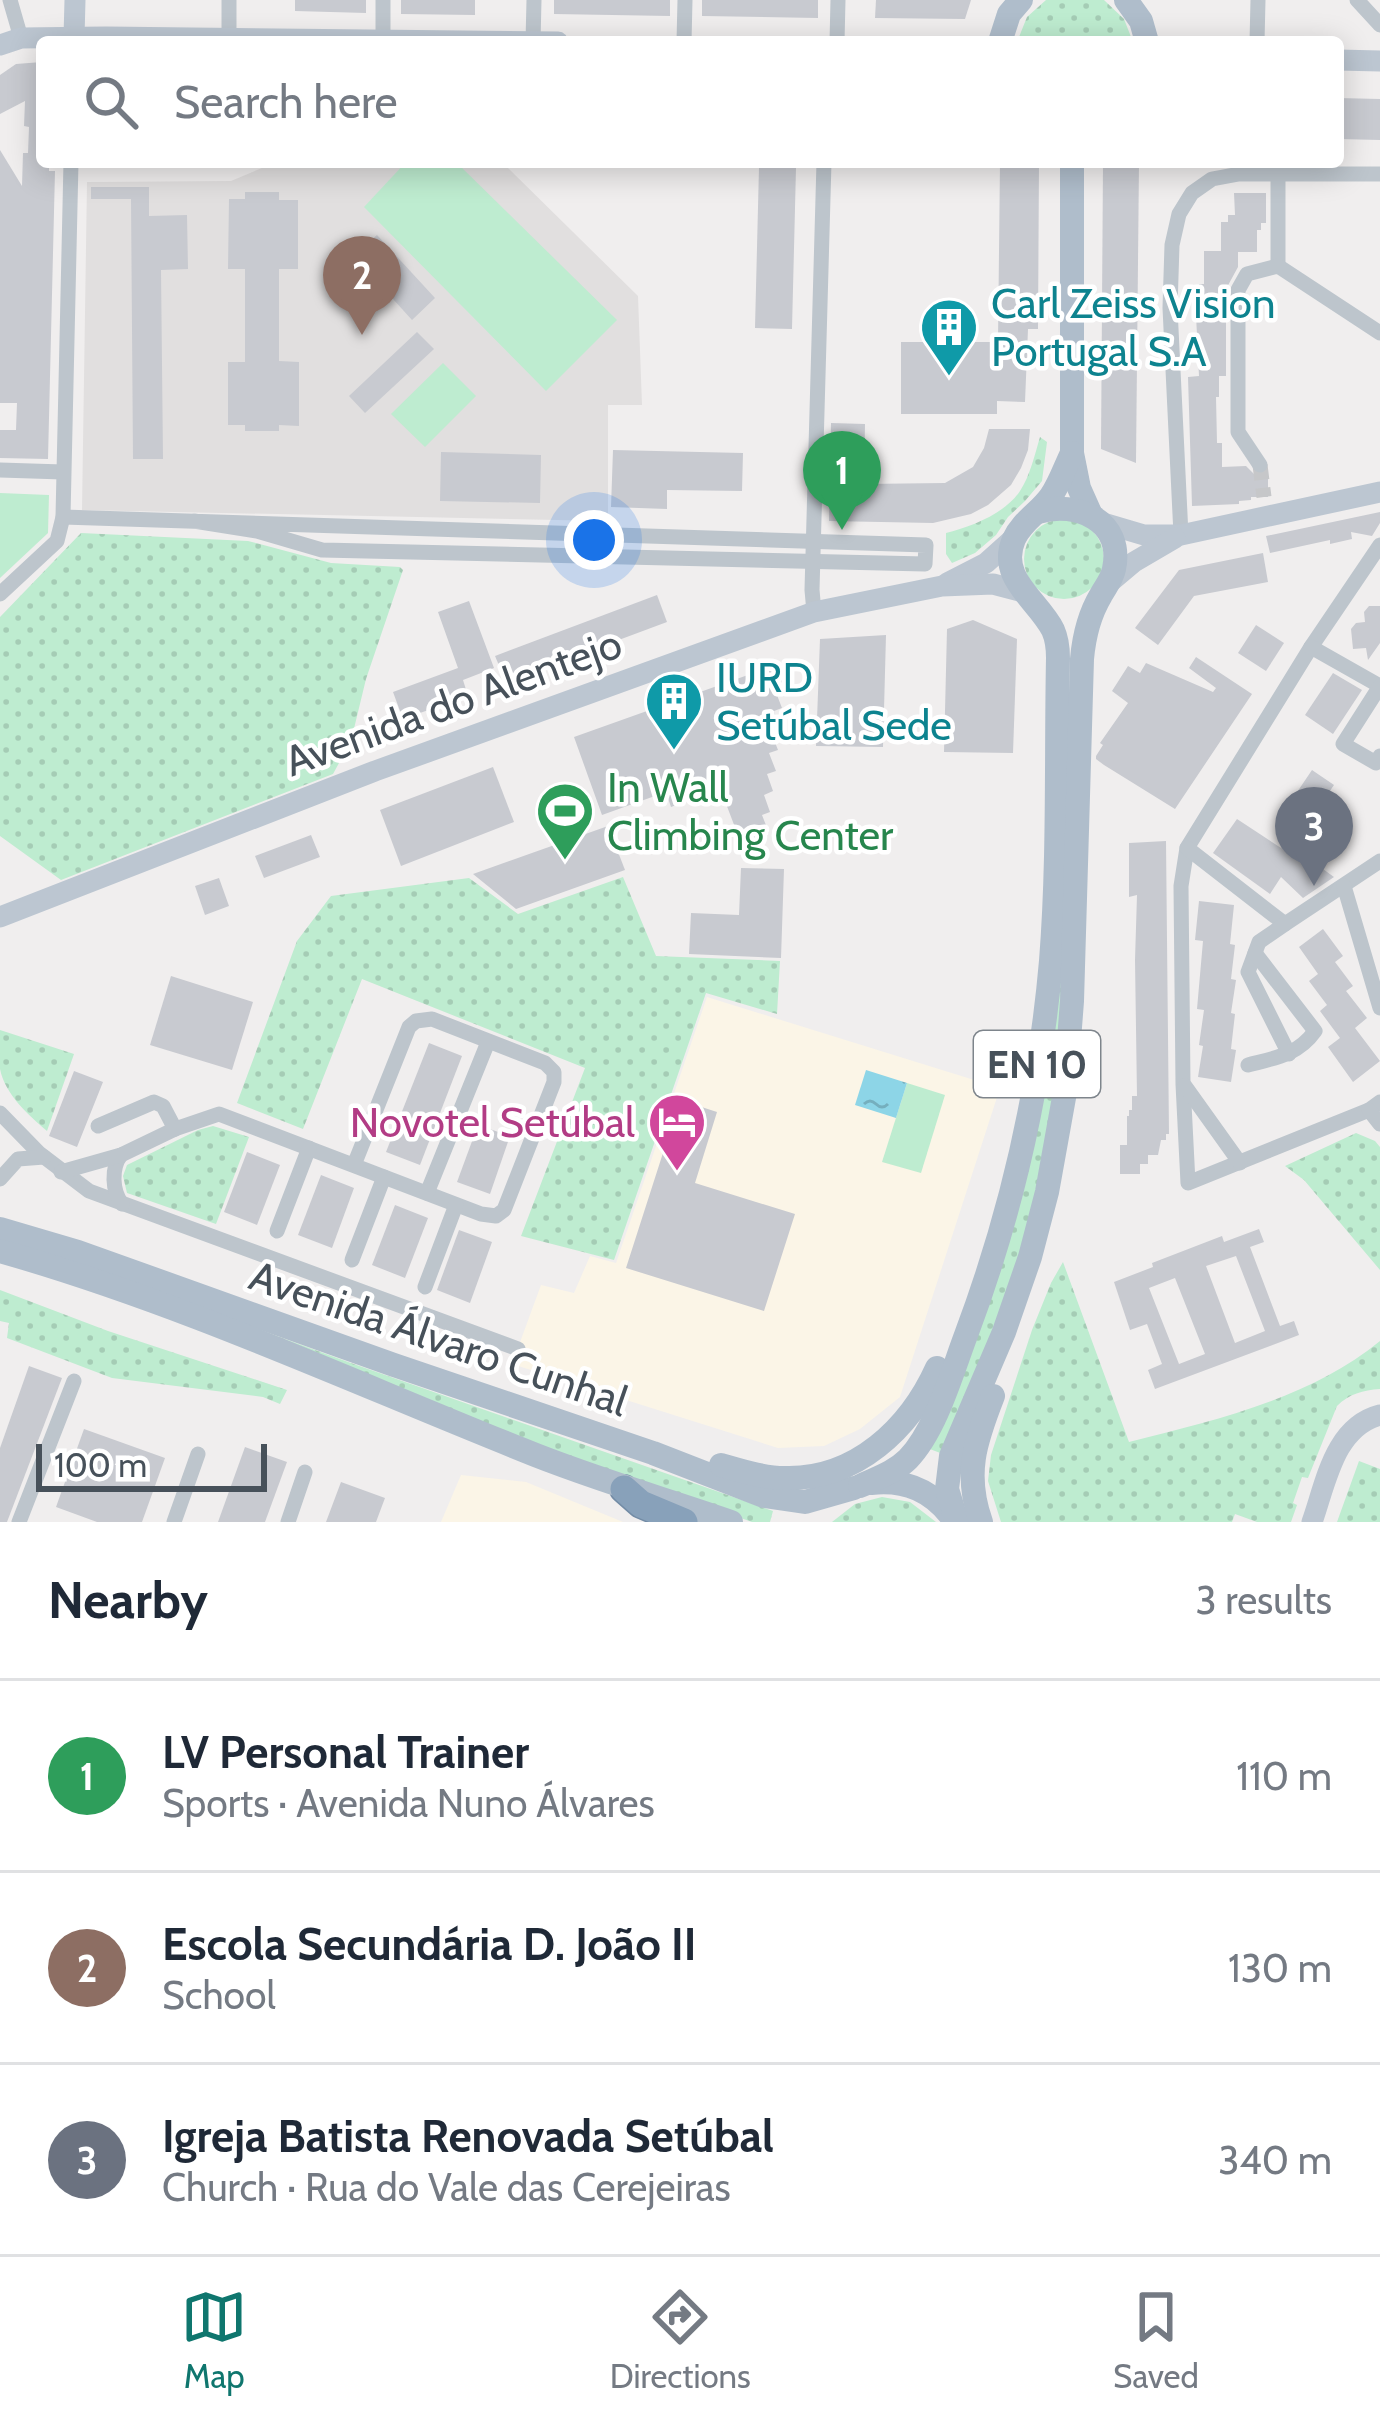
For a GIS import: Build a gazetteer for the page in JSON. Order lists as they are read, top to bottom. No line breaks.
{"streets":{"main road":["Avenida do Alentejo","EN 10","Avenida Álvaro Cunhal"]},"crossings":[["Avenida do Alentejo","EN 10"],["EN 10","Avenida Álvaro Cunhal"]],"places":{"building":["Carl Zeiss Vision Portugal S.A","IURD Setúbal Sede"],"sports":["In Wall Climbing Center"],"hotel":["Novotel Setúbal"]},"scale_bar":"100 m","page":{"search":"Search here","pins":["2","1","3"],"scale":"100 m","heading":["Nearby","3 results"],"list":[{"mark":"1","name":"LV Personal Trainer","note":"Sports · Avenida Nuno Álvares","value":"110 m"},{"mark":"2","name":"Escola Secundária D. João II","note":"School","value":"130 m"},{"mark":"3","name":"Igreja Batista Renovada Setúbal","note":"Church · Rua do Vale das Cerejeiras","value":"340 m"}],"nav":["Map","Directions","Saved"]}}
